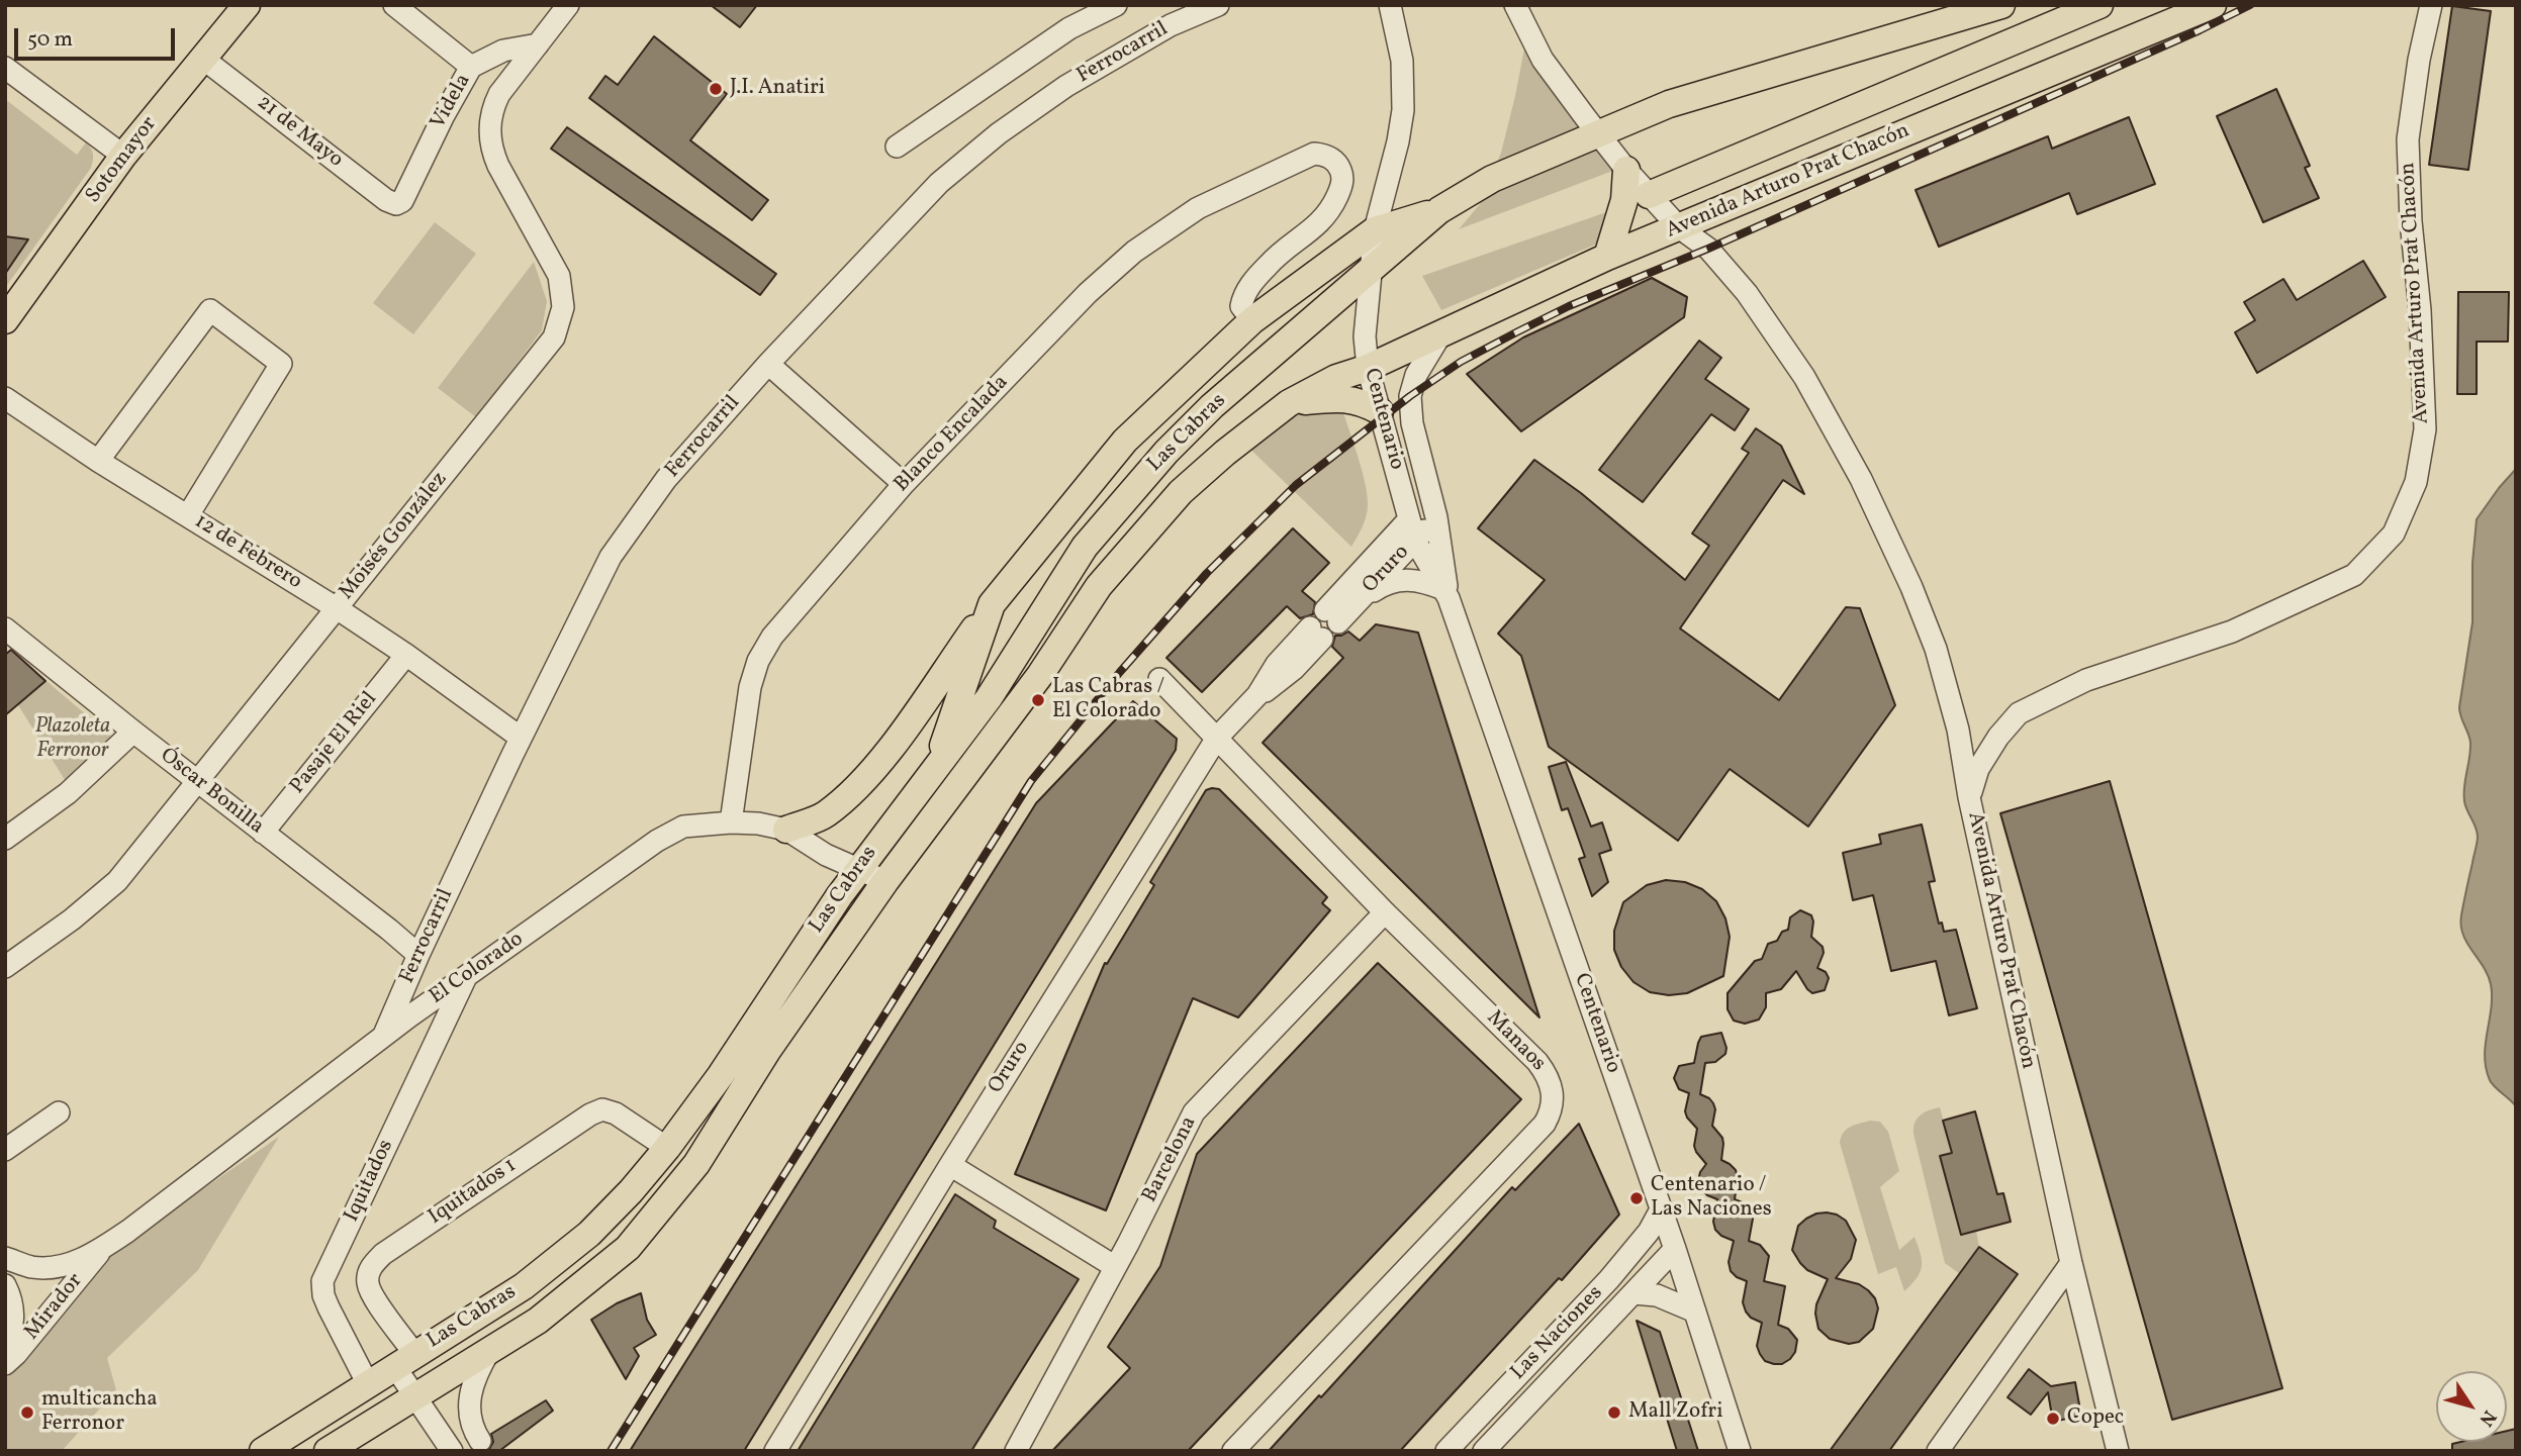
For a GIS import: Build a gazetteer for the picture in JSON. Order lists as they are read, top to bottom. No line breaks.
{"streets":{"main road":["Sotomayor","Avenida Arturo Prat Chacón","Las Cabras"],"street":["Ferrocarril","Videla","21 de Mayo","Centenario","Blanco Encalada","Moisés González","12 de Febrero","Oruro","Pasaje El Riel","Óscar Bonilla","El Colorado","Manaos","Barcelona","Iquitados","Iquitados 1","Mirador","Las Naciones"]},"crossings":[["Ferrocarril","12 de Febrero"],["Ferrocarril","Óscar Bonilla"],["Ferrocarril","El Colorado"],["Videla","21 de Mayo"],["Videla","Moisés González"],["21 de Mayo","Sotomayor"],["Avenida Arturo Prat Chacón","Centenario"],["Avenida Arturo Prat Chacón","Las Cabras"],["Centenario","Las Cabras"],["Centenario","Oruro"],["Centenario","Las Naciones"],["Las Cabras","El Colorado"],["Las Cabras","Iquitados"],["Las Cabras","Iquitados 1"],["Blanco Encalada","El Colorado"],["Moisés González","12 de Febrero"],["Moisés González","Óscar Bonilla"],["12 de Febrero","Pasaje El Riel"],["Oruro","Manaos"],["Pasaje El Riel","Óscar Bonilla"],["El Colorado","Iquitados"],["El Colorado","Mirador"],["Manaos","Barcelona"]],"parks":["Plazoleta Ferronor"],"places":["J.I. Anatiri","Las Cabras / El Colorado","Centenario / Las Naciones","multicancha Ferronor","Mall Zofri","Copec"],"scale_bar":"50 m","north":"bottom right"}
